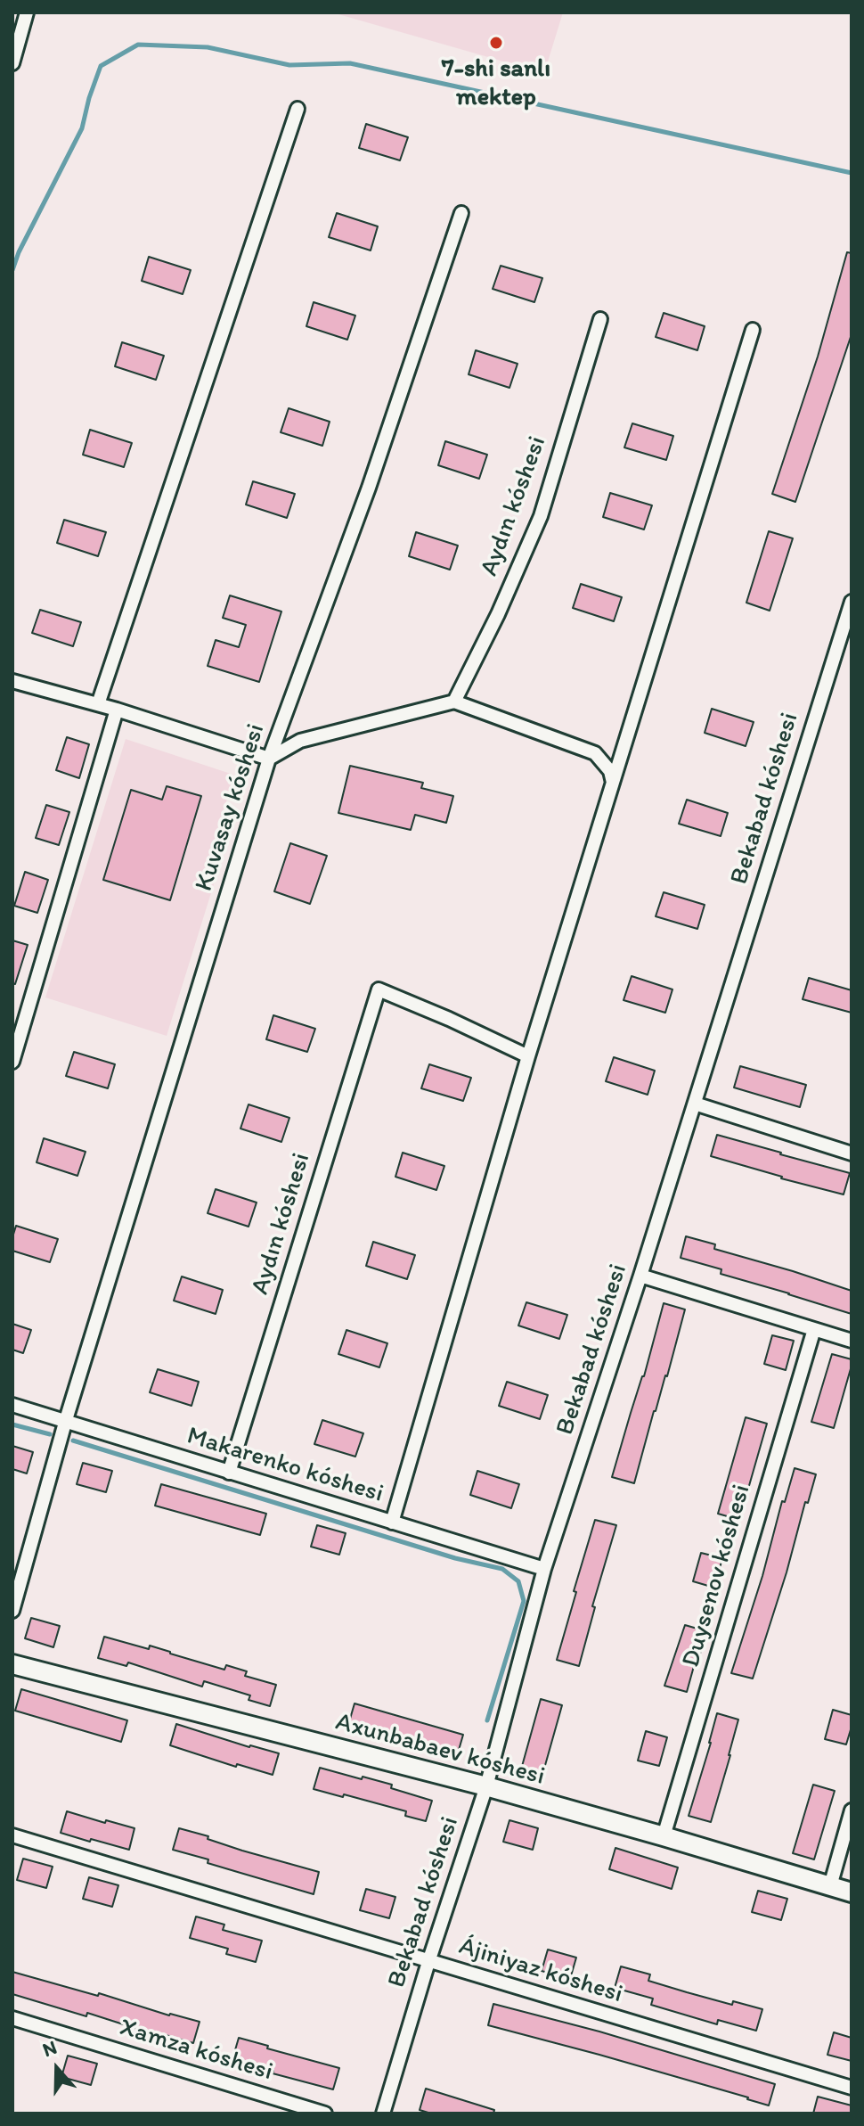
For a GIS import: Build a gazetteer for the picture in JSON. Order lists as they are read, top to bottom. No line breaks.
{"streets":{"street":["Aydın kóshesi","Bekabad kóshesi","Kuvasay kóshesi","Makarenko kóshesi","Duysenov kóshesi","Axunbabaev kóshesi","Ájiniyaz kóshesi","Xamza kóshesi"]},"crossings":[["Aydın kóshesi","Makarenko kóshesi"],["Bekabad kóshesi","Makarenko kóshesi"],["Bekabad kóshesi","Axunbabaev kóshesi"],["Bekabad kóshesi","Ájiniyaz kóshesi"],["Kuvasay kóshesi","Makarenko kóshesi"],["Duysenov kóshesi","Axunbabaev kóshesi"]],"places":["7-shi sanlı mektep"],"north":"top"}
